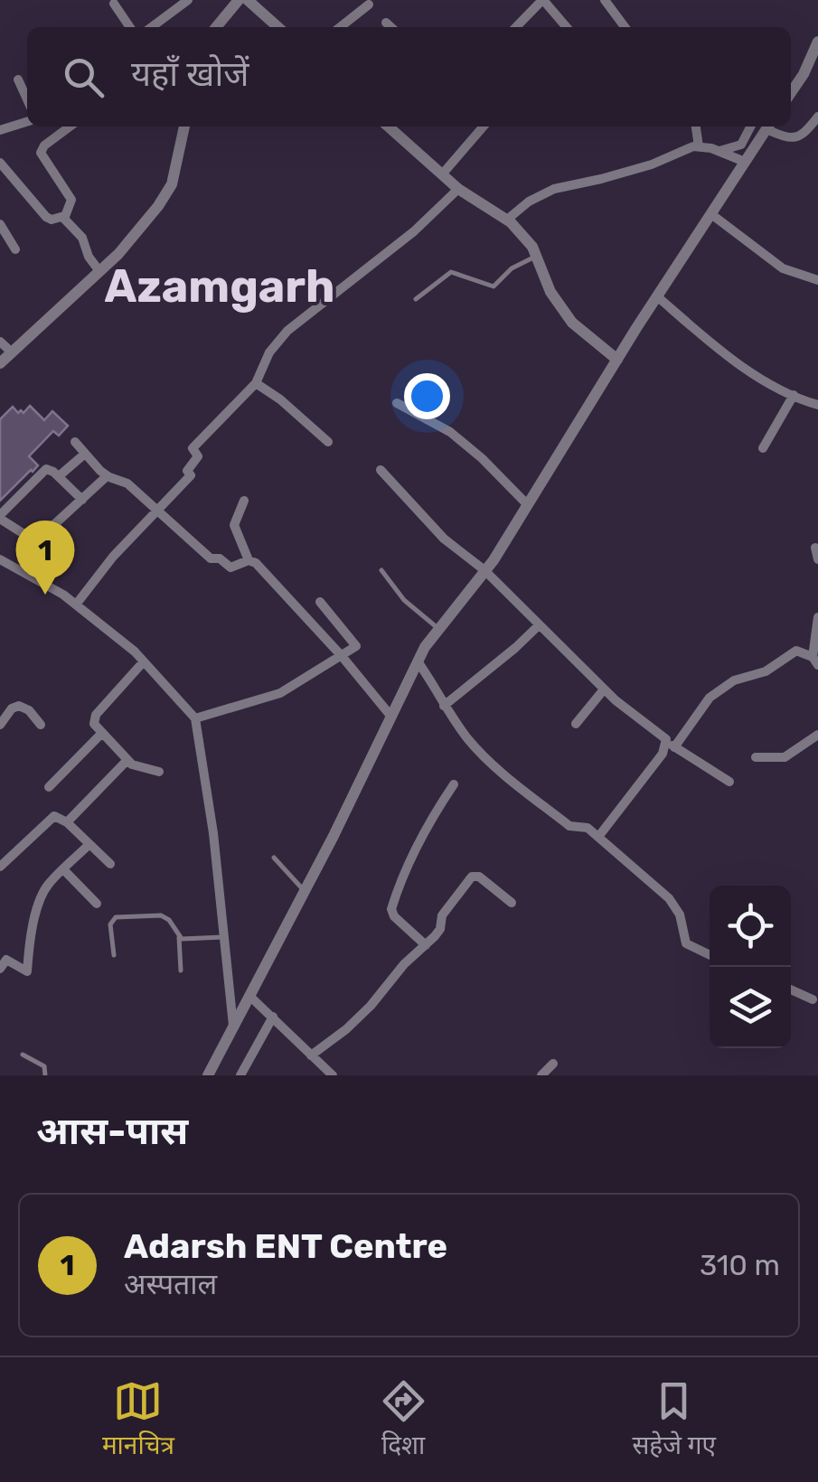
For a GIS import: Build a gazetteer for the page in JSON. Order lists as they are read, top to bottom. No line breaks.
{"districts":["Azamgarh"],"page":{"search":"यहाँ खोजें","pins":"1","heading":"आस-पास","list":[{"mark":"1","name":"Adarsh ENT Centre","note":"अस्पताल","value":"310 m"}],"nav":["मानचित्र","दिशा","सहेजे गए"]}}
